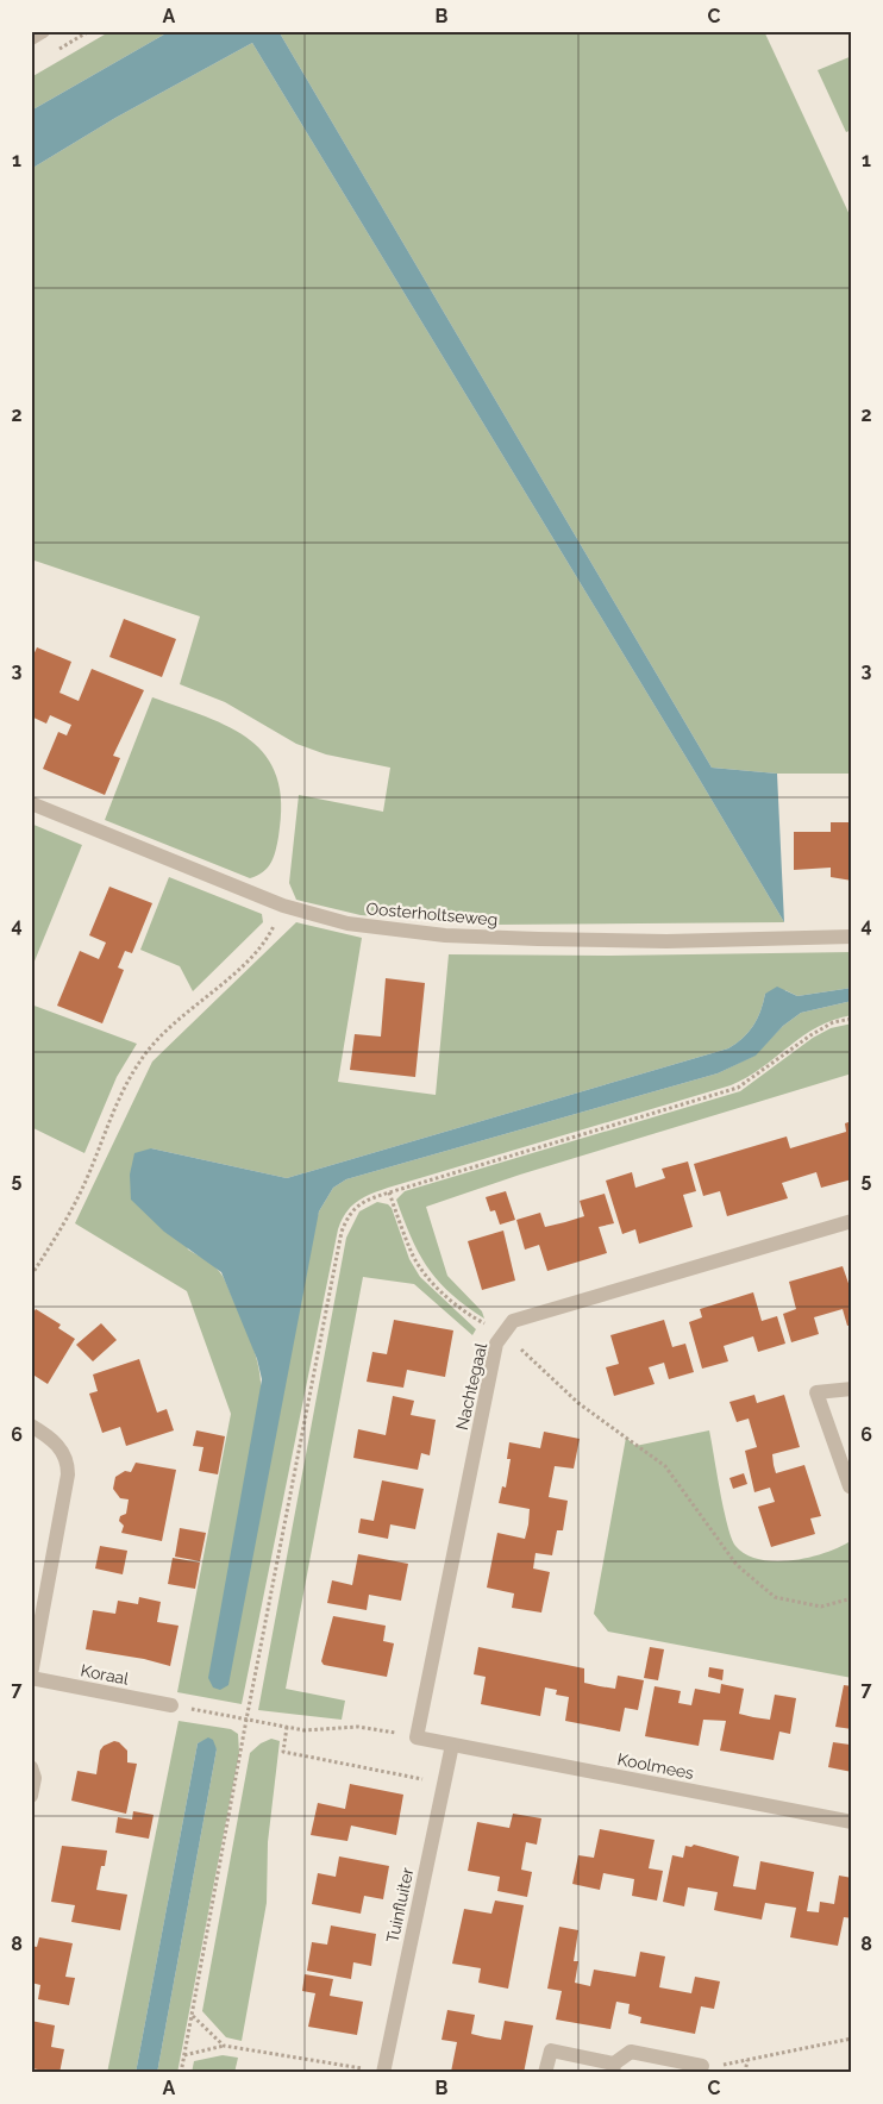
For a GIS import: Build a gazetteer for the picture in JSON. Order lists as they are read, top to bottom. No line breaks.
{"streets":{"street":["Oosterholtseweg","Nachtegaal","Koraal","Koolmees","Tuinfluiter"]},"crossings":[["Koolmees","Tuinfluiter"]],"grid":{"columns":["A","B","C"],"rows":["1","2","3","4","5","6","7","8"]}}
